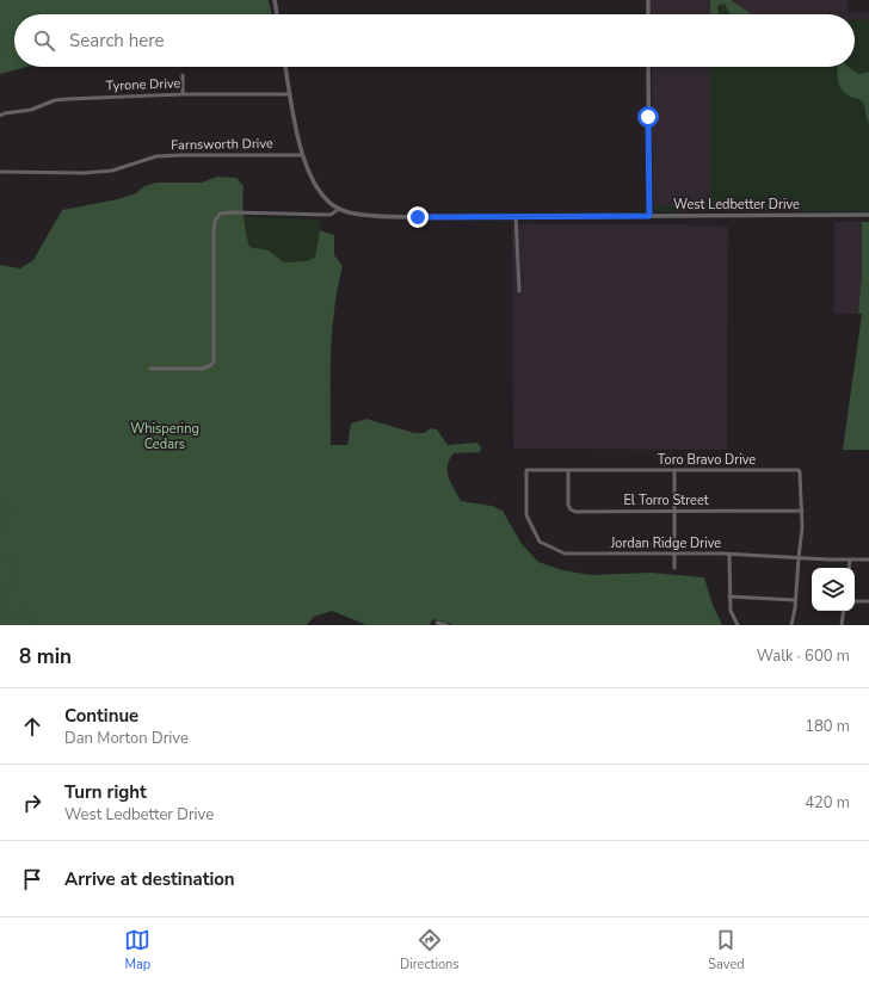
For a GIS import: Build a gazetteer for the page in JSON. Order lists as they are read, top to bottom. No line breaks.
{"streets":{"street":["Tyrone Drive","Farnsworth Drive","West Ledbetter Drive","Toro Bravo Drive","El Torro Street","Jordan Ridge Drive"]},"crossings":[["Toro Bravo Drive","El Torro Street"],["Toro Bravo Drive","Jordan Ridge Drive"]],"parks":["Whispering Cedars"],"page":{"search":"Search here","heading":["8 min","Walk · 600 m"],"list":[["Continue","Dan Morton Drive","180 m"],["Turn right","West Ledbetter Drive","420 m"],"Arrive at destination"],"nav":["Map","Directions","Saved"]}}
